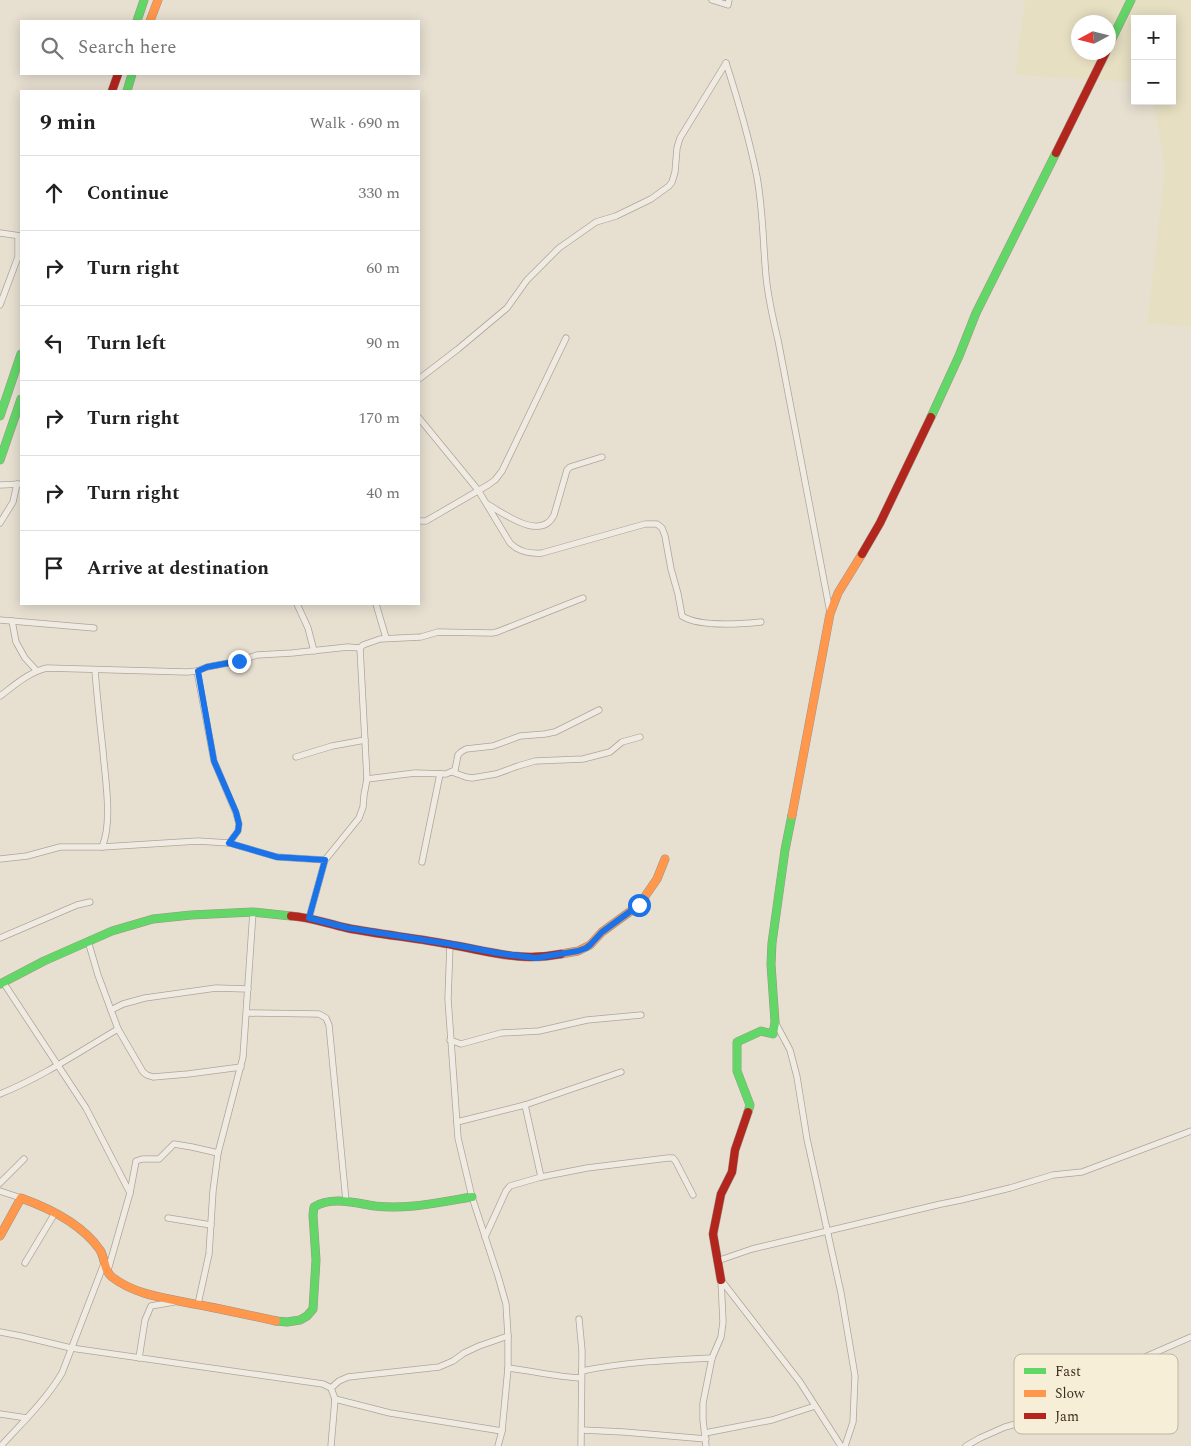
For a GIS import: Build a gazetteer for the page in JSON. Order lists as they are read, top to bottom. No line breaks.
{"legend":["Fast","Slow","Jam"],"north":"left","page":{"map_buttons":["+","−"],"search":"Search here","heading":["9 min","Walk · 690 m"],"list":[["Continue","330 m"],["Turn right","60 m"],["Turn left","90 m"],["Turn right","170 m"],["Turn right","40 m"],"Arrive at destination"]}}
